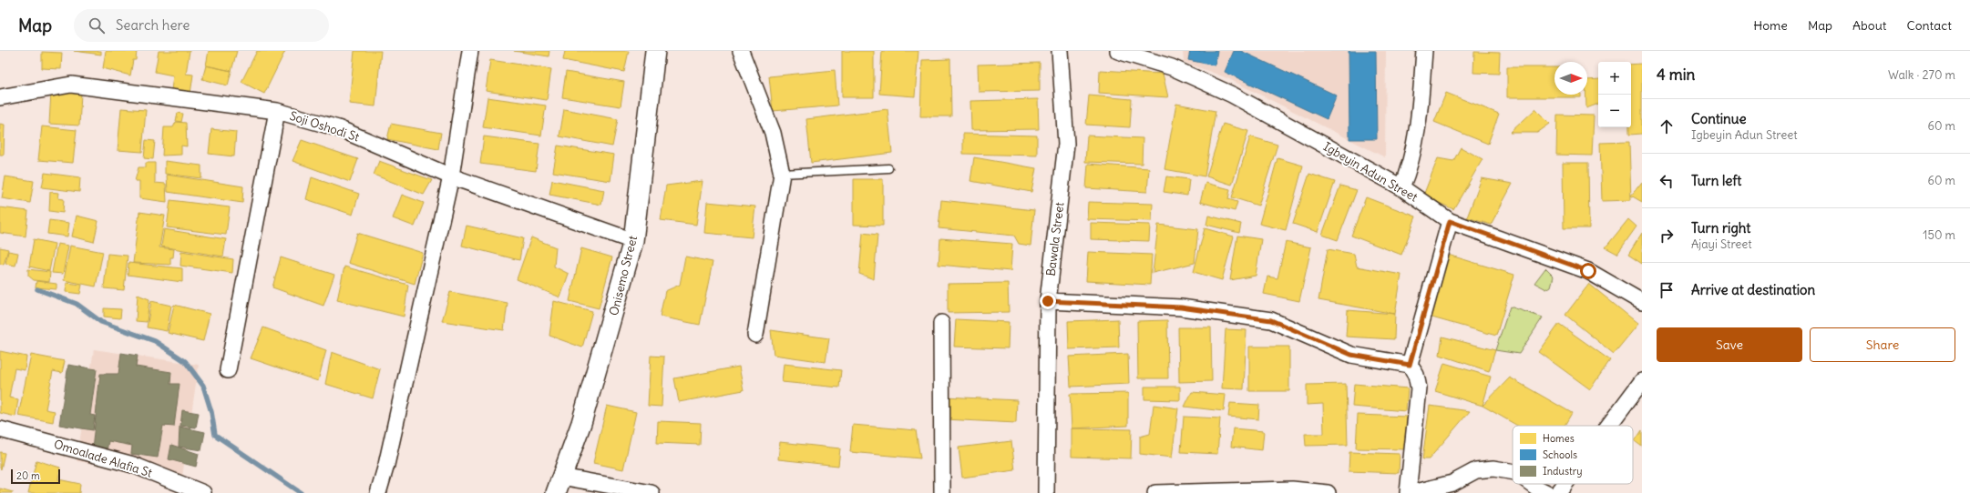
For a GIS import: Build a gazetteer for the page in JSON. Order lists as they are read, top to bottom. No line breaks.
{"streets":{"street":["Soji Oshodi St","Igbeyin Adun Street","Bawala Street","Onisemo Street","Omoalade Alafia St"]},"crossings":[["Soji Oshodi St","Onisemo Street"]],"legend":["Homes","Schools","Industry"],"scale_bar":"20 m","north":"right","page":{"header":"Map","search":"Search here","nav":["Home","Map","About","Contact"],"heading":["4 min","Walk · 270 m"],"map_buttons":["+","−"],"list":[["Continue","Igbeyin Adun Street","60 m"],["Turn left","60 m"],["Turn right","Ajayi Street","150 m"],"Arrive at destination"],"buttons":["Save","Share"],"scale":"20 m"}}
